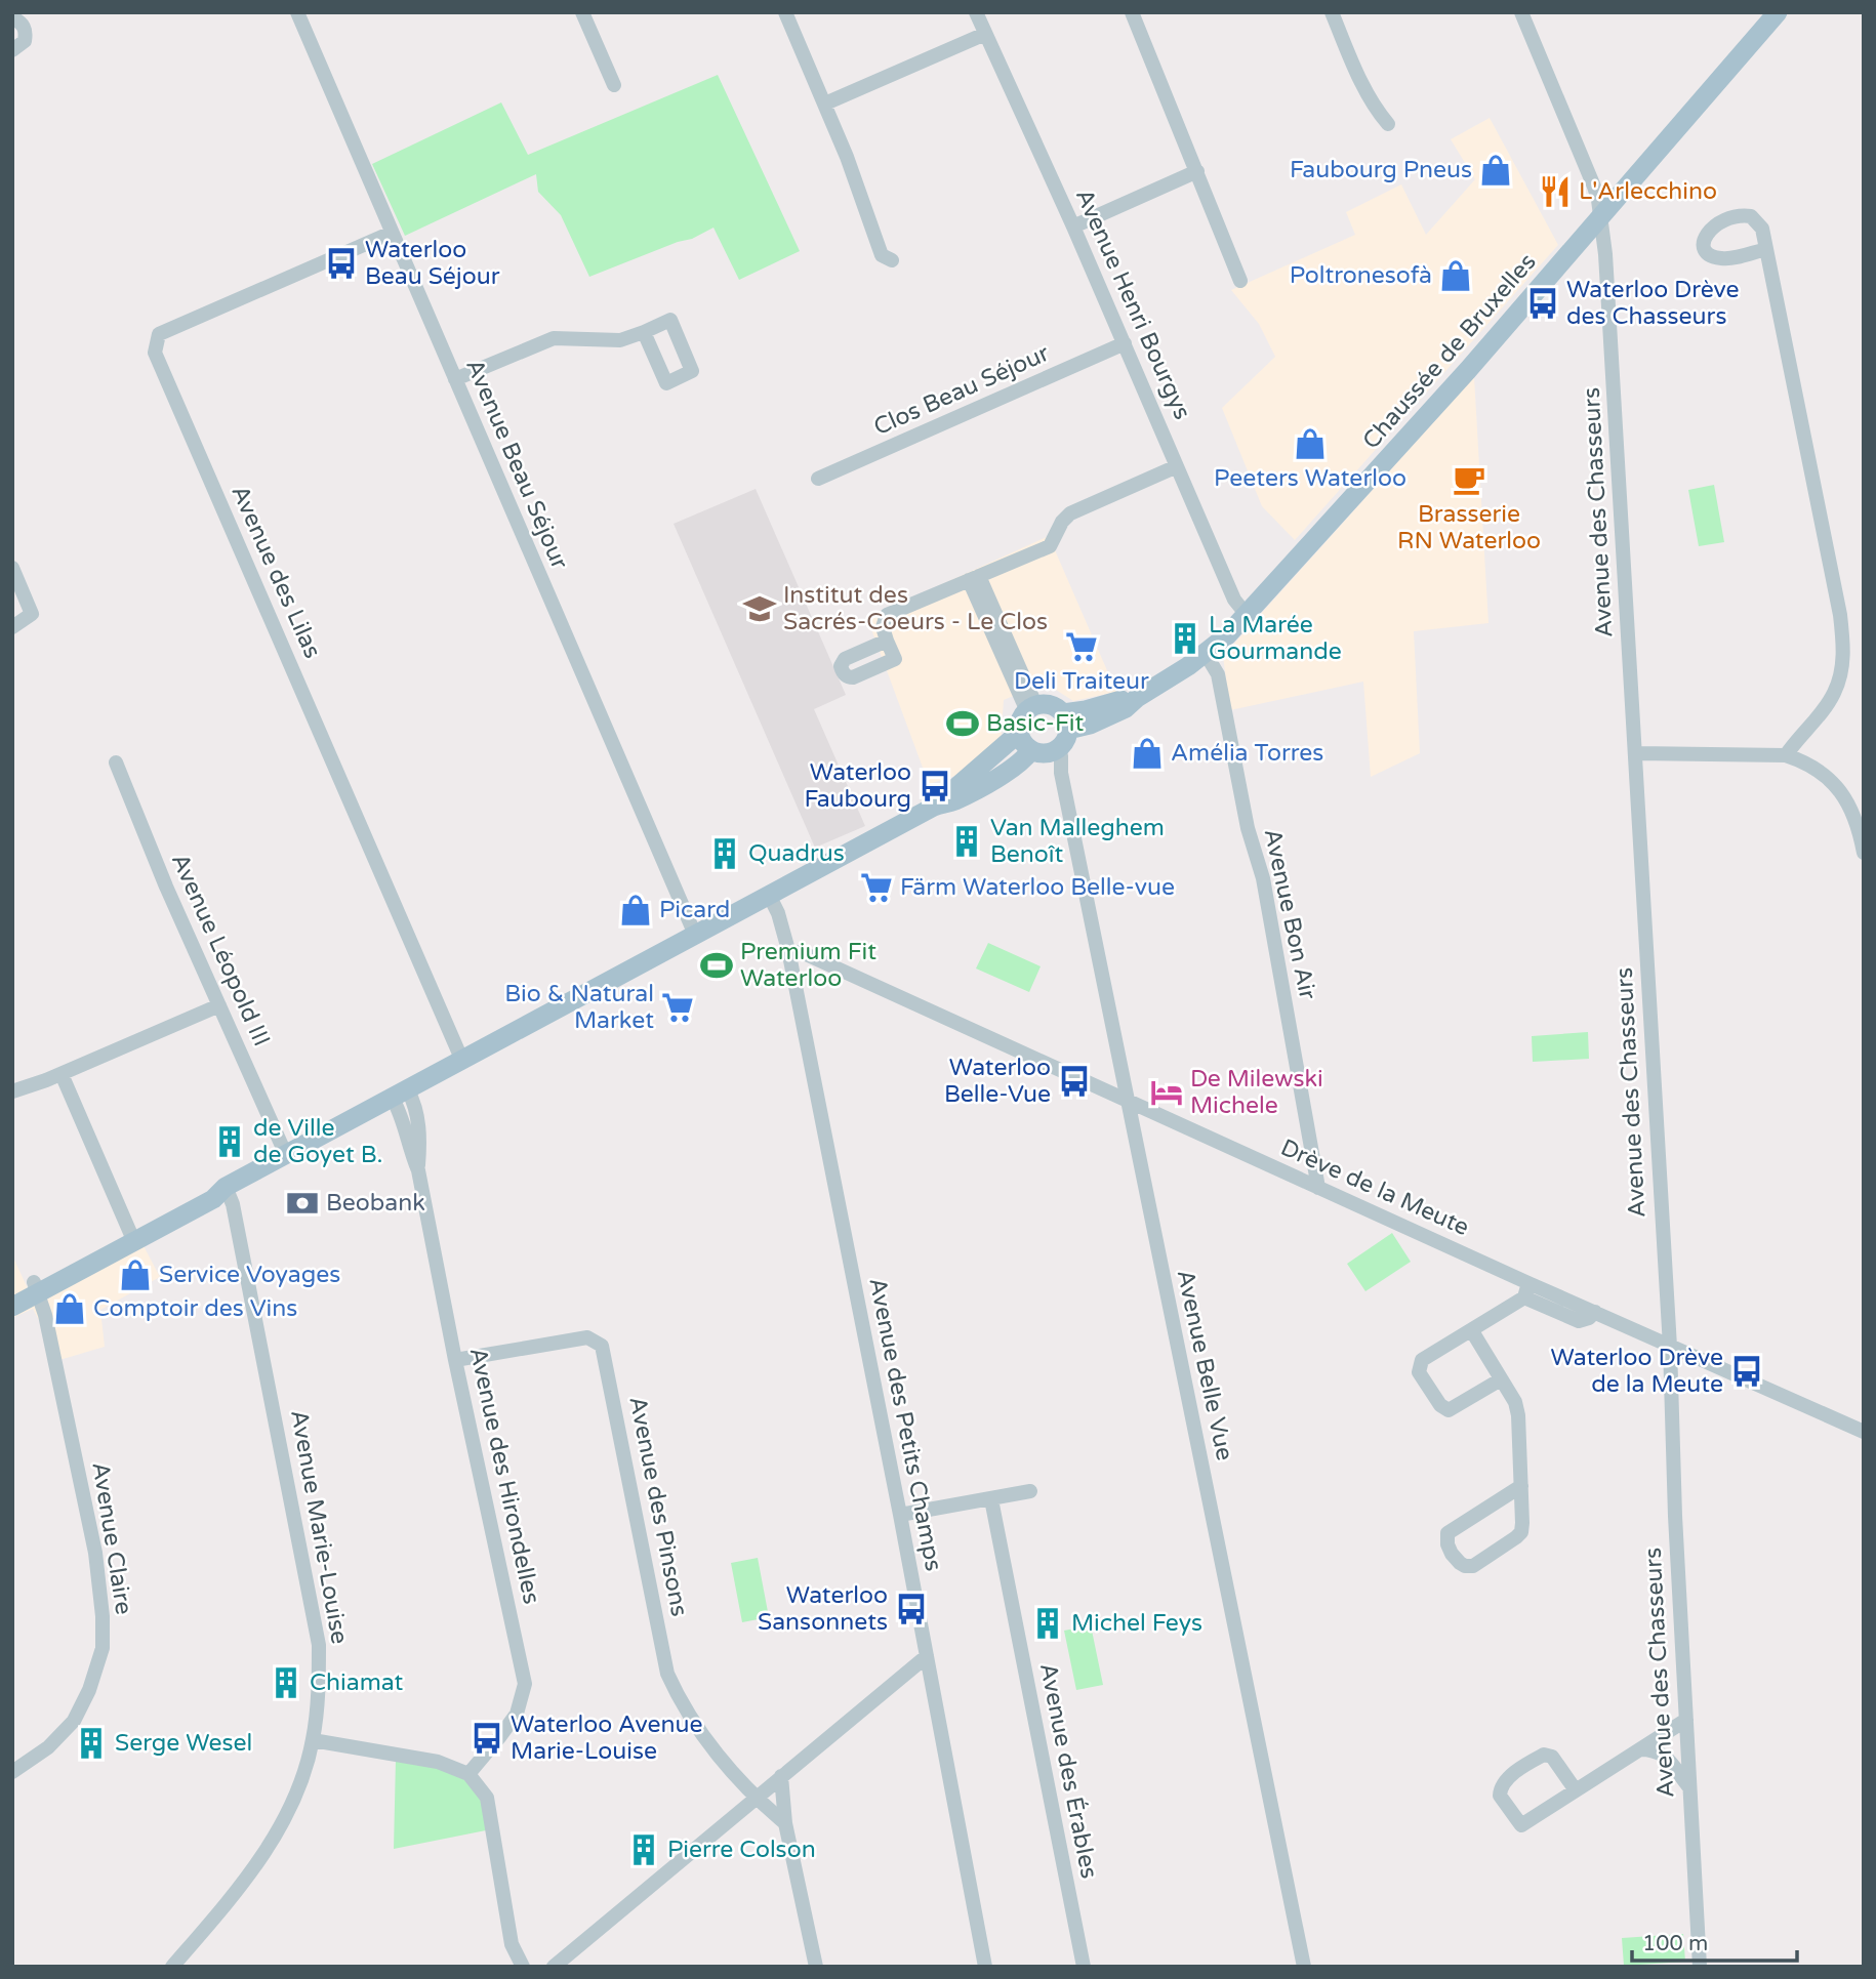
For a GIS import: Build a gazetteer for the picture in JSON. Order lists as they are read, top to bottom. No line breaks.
{"streets":{"main road":["Chaussée de Bruxelles"],"street":["Avenue Henri Bourgys","Clos Beau Séjour","Avenue Beau Séjour","Avenue des Chasseurs","Avenue des Lilas","Avenue Bon Air","Avenue Léopold III","Drève de la Meute","Avenue Belle Vue","Avenue des Petits Champs","Avenue des Hirondelles","Avenue des Pinsons","Avenue Marie-Louise","Avenue Claire","Avenue des Érables"]},"crossings":[["Avenue Henri Bourgys","Chaussée de Bruxelles"],["Avenue Henri Bourgys","Clos Beau Séjour"],["Chaussée de Bruxelles","Avenue des Chasseurs"],["Chaussée de Bruxelles","Avenue Bon Air"],["Chaussée de Bruxelles","Avenue Belle Vue"],["Avenue Beau Séjour","Avenue des Lilas"],["Avenue des Chasseurs","Drève de la Meute"],["Avenue Bon Air","Drève de la Meute"],["Drève de la Meute","Avenue Belle Vue"],["Drève de la Meute","Avenue des Petits Champs"],["Avenue des Hirondelles","Avenue des Pinsons"]],"places":{"shop":["Faubourg Pneus","Poltronesofà","Peeters Waterloo","Amélia Torres","Picard","Service Voyages","Comptoir des Vins"],"restaurant":["L'Arlecchino"],"bus stop":["Waterloo Beau Séjour","Waterloo Drève des Chasseurs","Waterloo Faubourg","Waterloo Belle-Vue","Waterloo Drève de la Meute","Waterloo Sansonnets","Waterloo Avenue Marie-Louise"],"cafe":["Brasserie RN Waterloo"],"school or university":["Institut des Sacrés-Coeurs - Le Clos"],"building":["La Marée Gourmande","Van Malleghem Benoît","Quadrus","de Ville de Goyet B.","Michel Feys","Chiamat","Serge Wesel","Pierre Colson"],"supermarket":["Deli Traiteur","Färm Waterloo Belle-vue","Bio & Natural Market"],"sports":["Basic-Fit","Premium Fit Waterloo"],"hotel":["De Milewski Michele"],"bank":["Beobank"]},"scale_bar":"100 m"}
